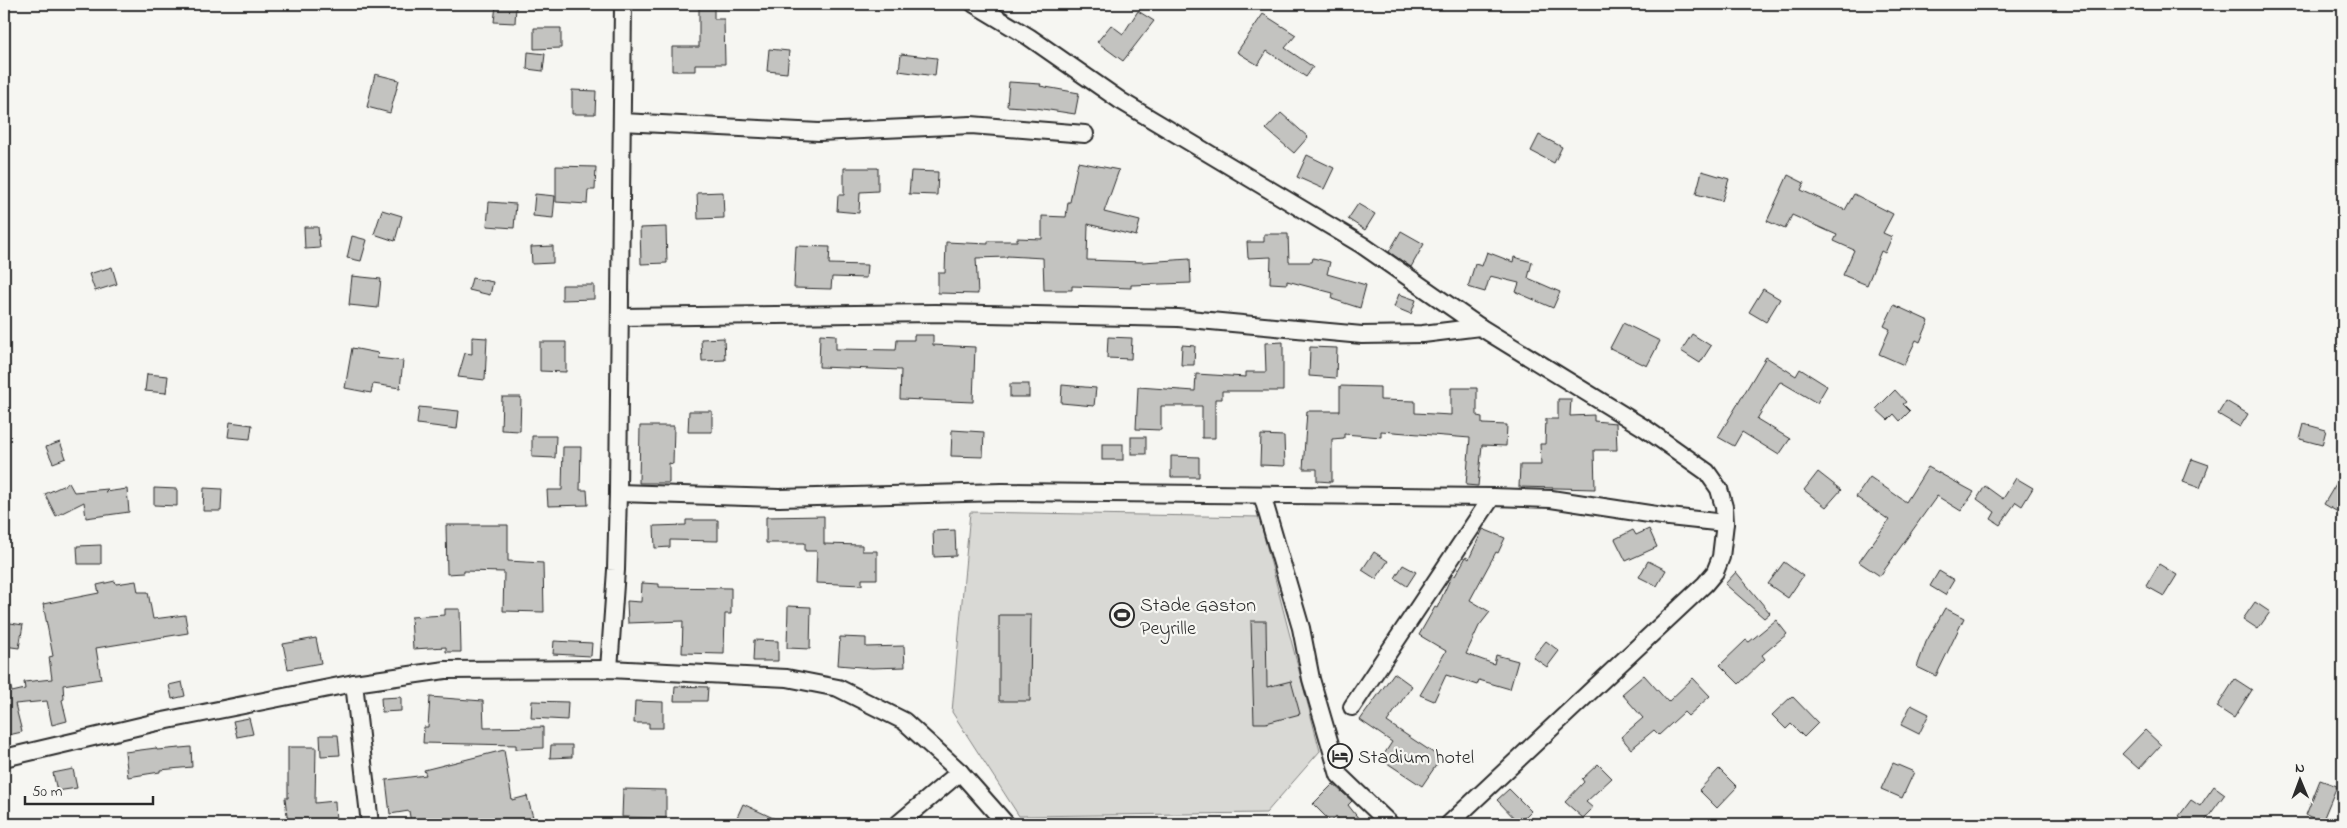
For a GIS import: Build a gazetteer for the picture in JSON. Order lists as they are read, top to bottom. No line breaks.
{"places":{"sports":["Stade Gaston Peyrille"],"hotel":["Stadium hotel"]},"scale_bar":"50 m","north":"top"}
